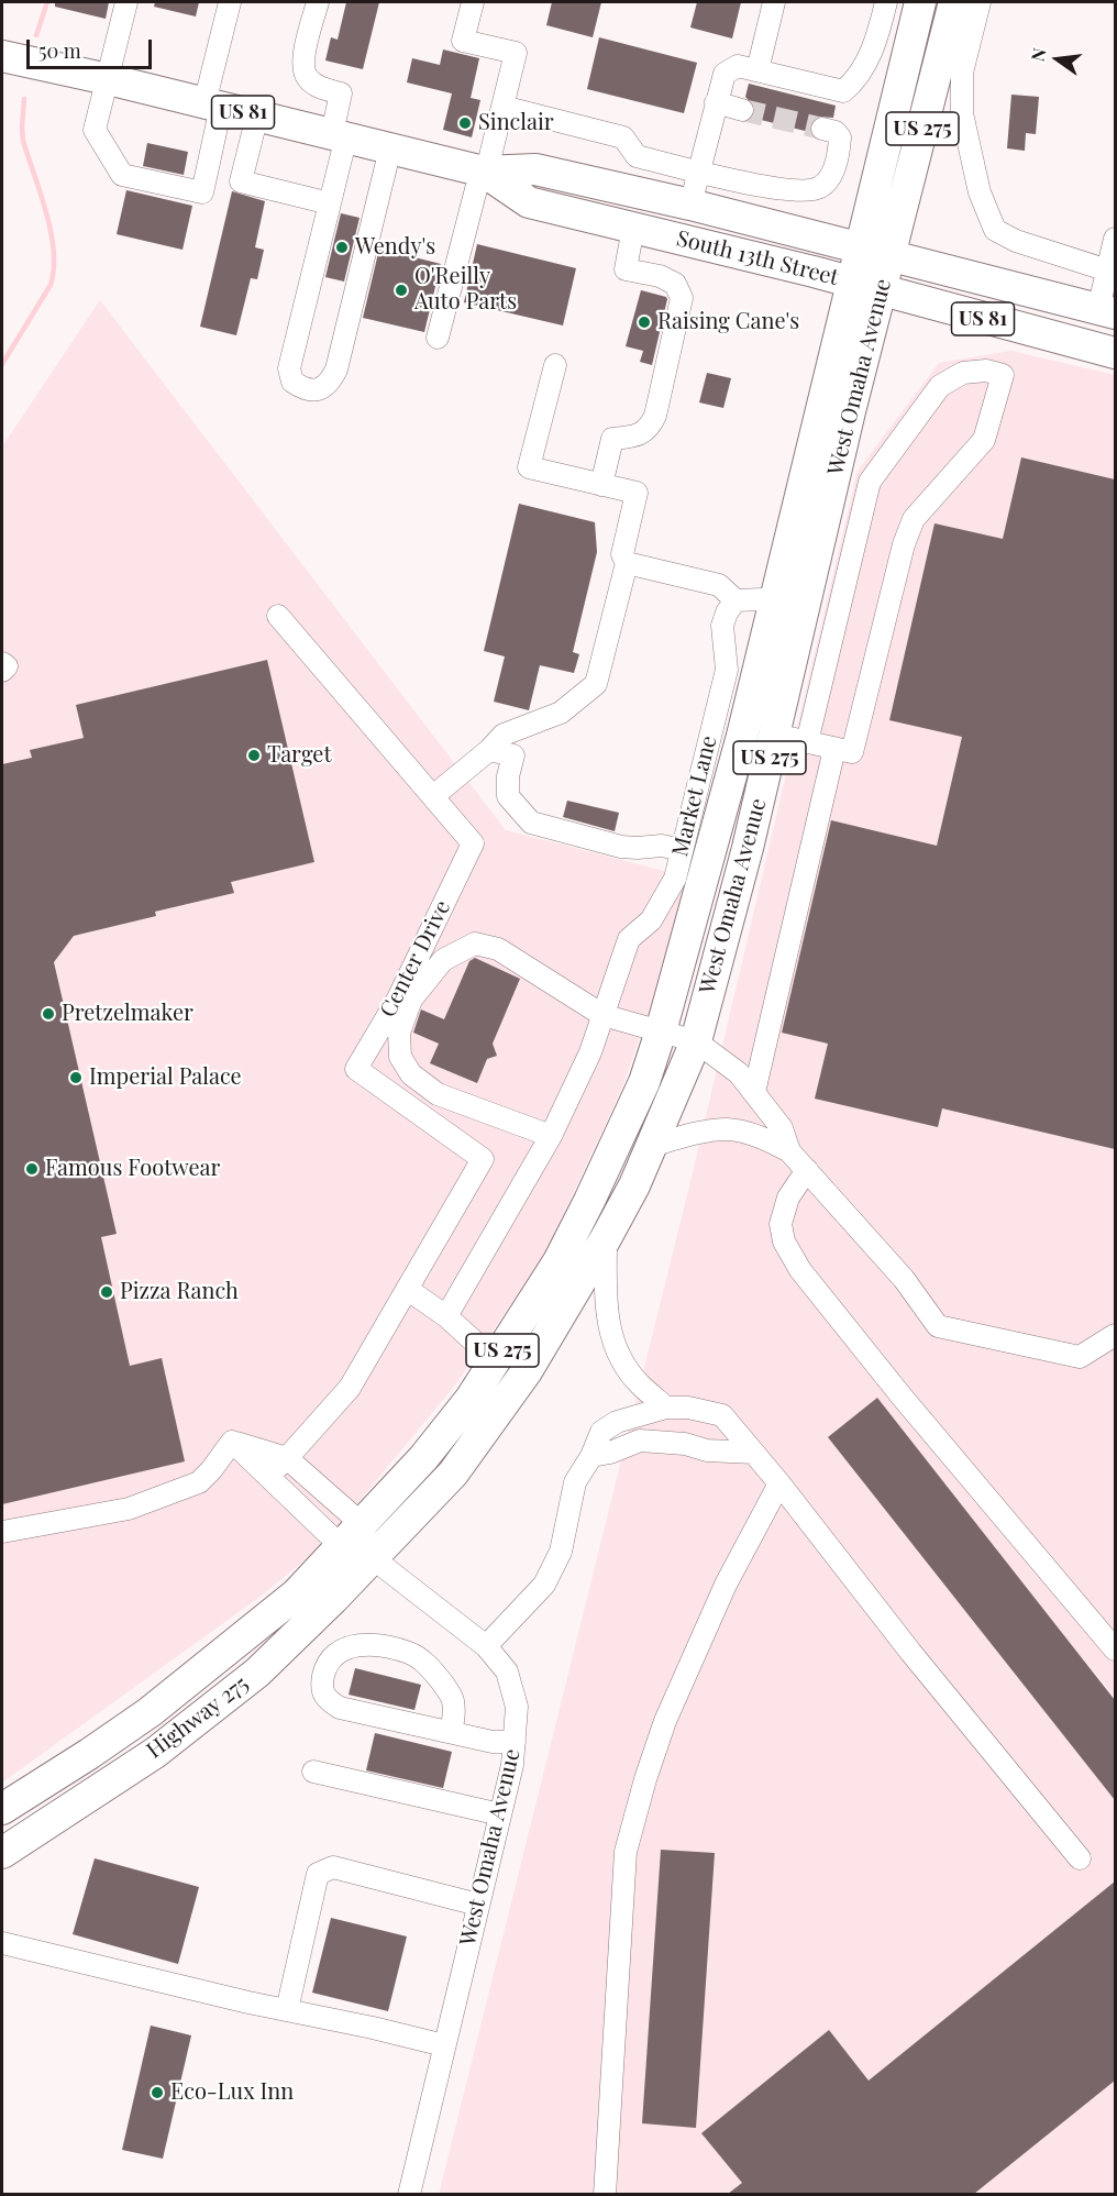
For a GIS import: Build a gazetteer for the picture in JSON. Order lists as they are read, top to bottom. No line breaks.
{"streets":{"highway":["US 81","US 275","South 13th Street","West Omaha Avenue","Highway 275"],"street":["Market Lane","Center Drive"]},"crossings":[["South 13th Street","West Omaha Avenue"],["West Omaha Avenue","Highway 275"]],"places":["Sinclair","Wendy's","O'Reilly Auto Parts","Raising Cane's","Target","Pretzelmaker","Imperial Palace","Famous Footwear","Pizza Ranch","Eco-Lux Inn"],"scale_bar":"50 m","north":"left"}
